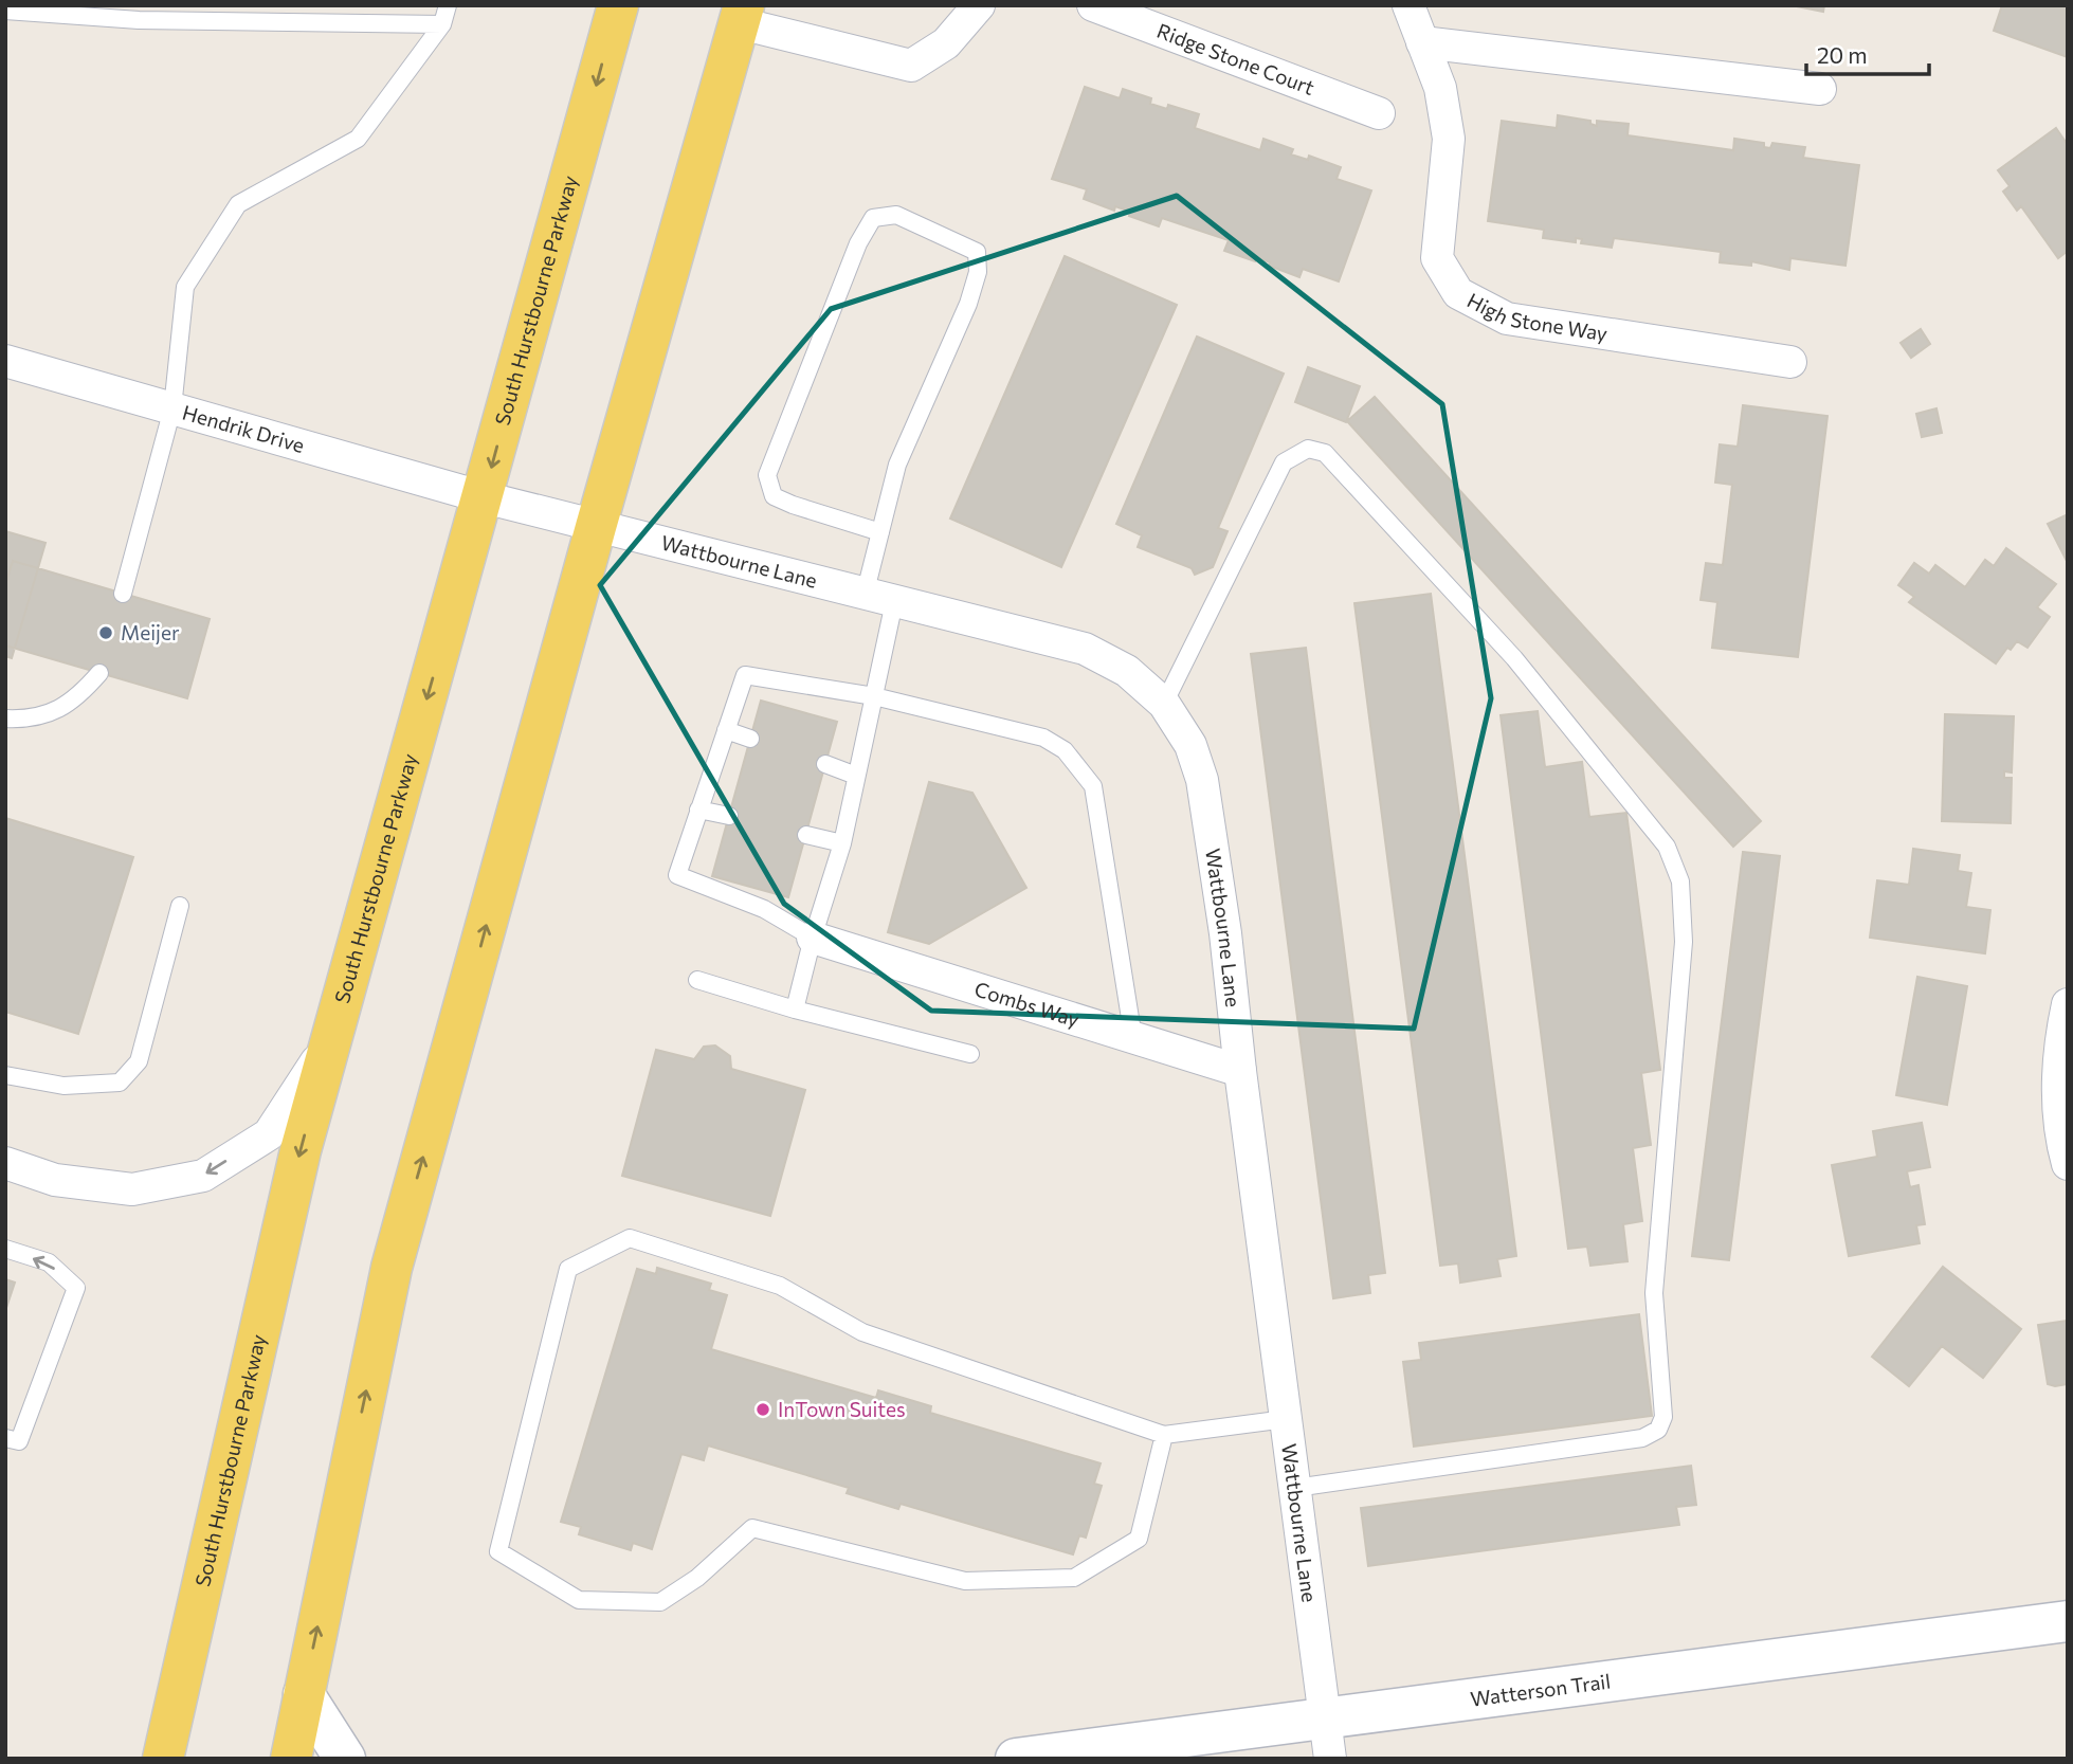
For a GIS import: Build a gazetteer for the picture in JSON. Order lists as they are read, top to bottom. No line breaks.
{"streets":{"main road":["South Hurstbourne Parkway","Watterson Trail"],"street":["Ridge Stone Court","High Stone Way","Hendrik Drive","Wattbourne Lane","Combs Way"]},"crossings":[["South Hurstbourne Parkway","Hendrik Drive"],["Hendrik Drive","Wattbourne Lane"],["Wattbourne Lane","Combs Way"],["Wattbourne Lane","Watterson Trail"]],"places":["Meijer","InTown Suites"],"scale_bar":"20 m"}
